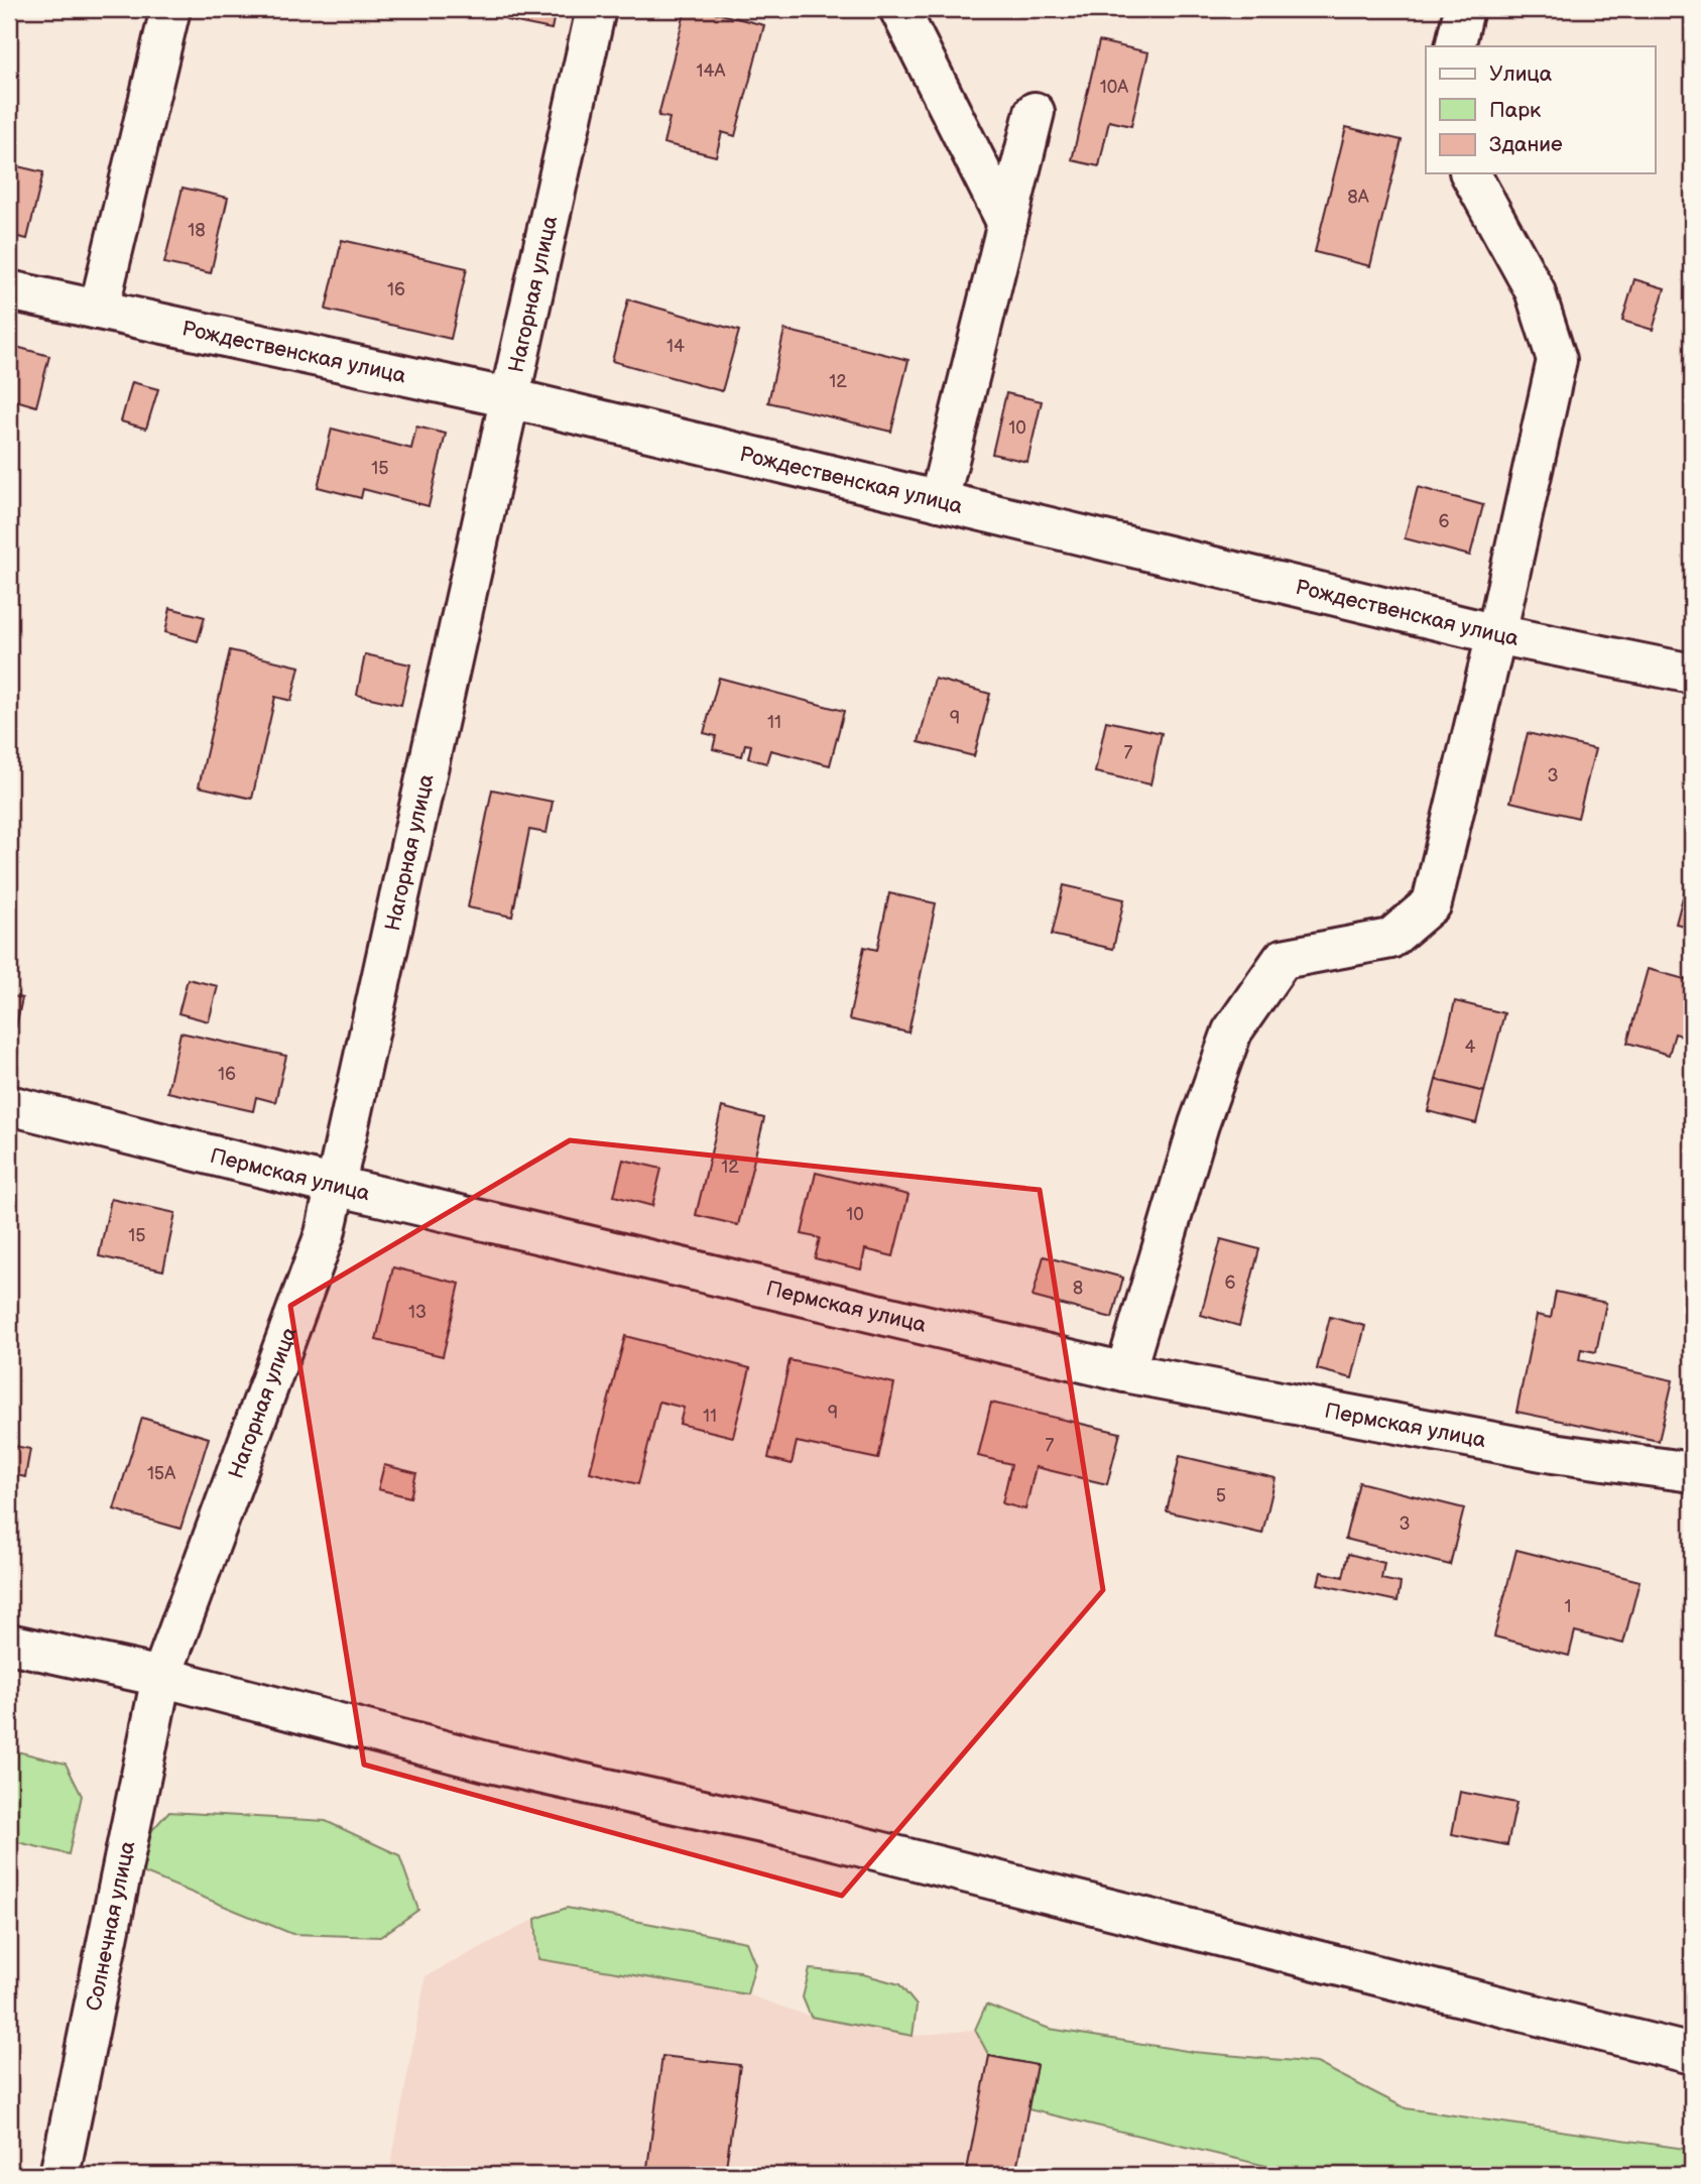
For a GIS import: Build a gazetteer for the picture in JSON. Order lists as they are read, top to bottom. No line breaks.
{"streets":{"street":["Нагорная улица","Рождественская улица","Пермская улица","Солнечная улица"]},"crossings":[["Нагорная улица","Рождественская улица"],["Нагорная улица","Пермская улица"],["Нагорная улица","Солнечная улица"]],"house_numbers":["14А","10А","8А","18","16","14","12","10","15","6","9","11","7","3","4","16","12","10","15","6","8","13","9","11","7","15А","5","3","1"],"legend":["Улица","Парк","Здание"]}
